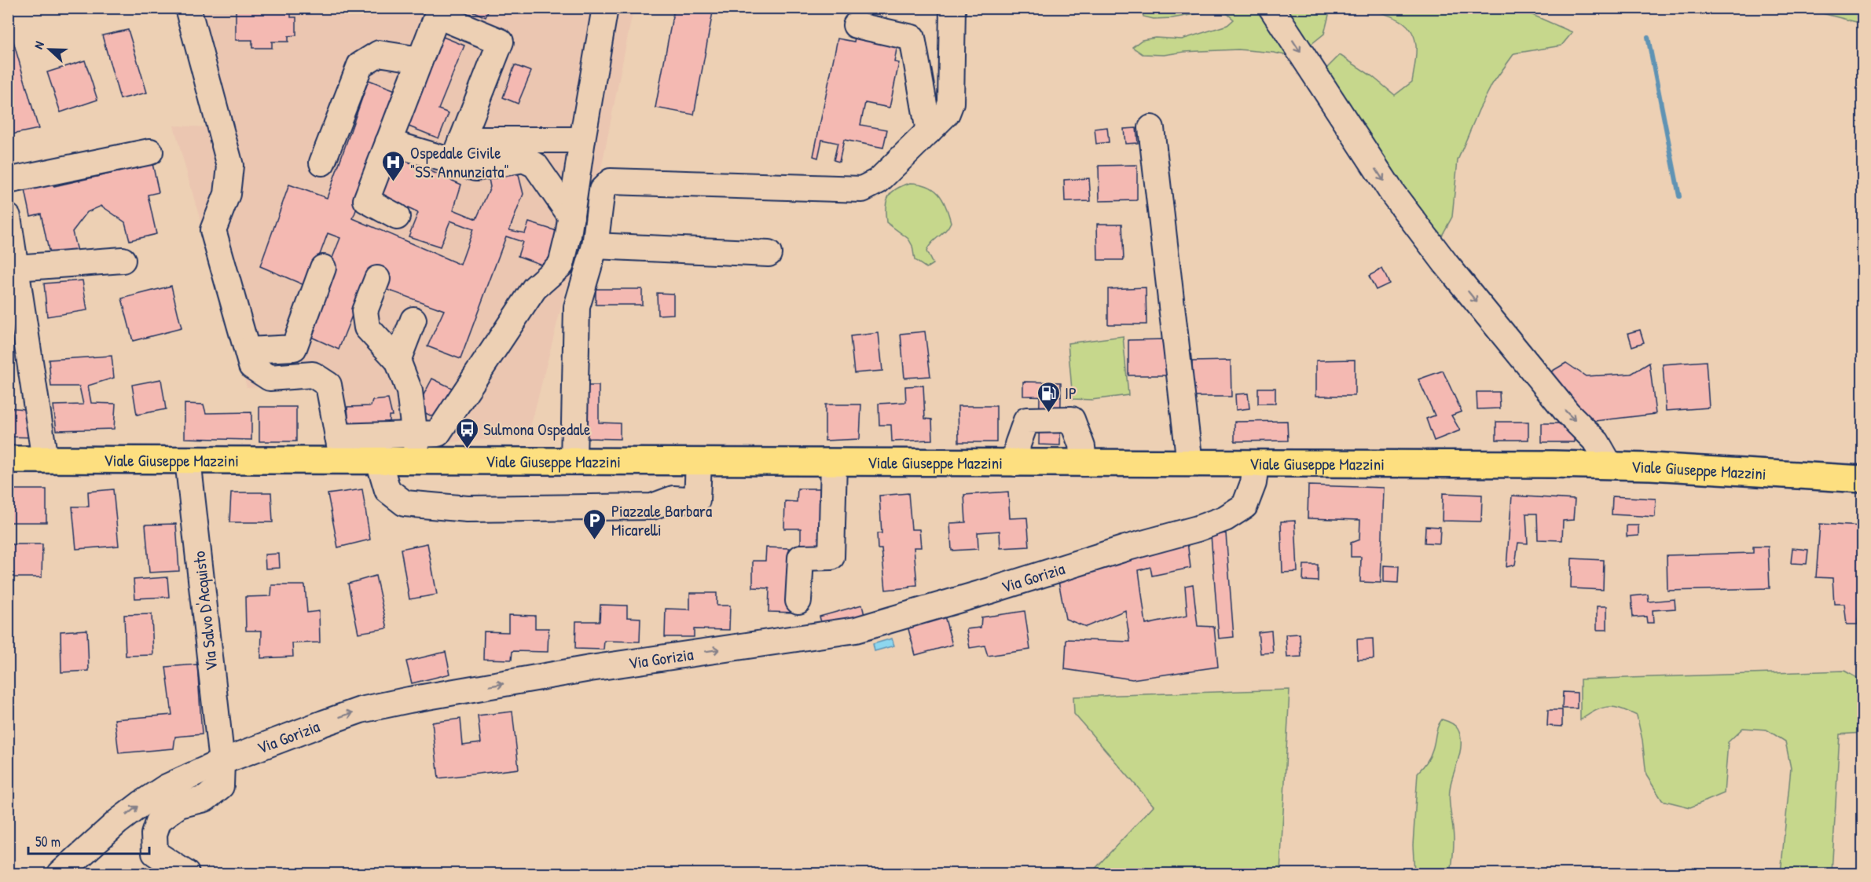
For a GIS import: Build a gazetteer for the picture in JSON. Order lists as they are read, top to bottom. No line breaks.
{"streets":{"main road":["Viale Giuseppe Mazzini"],"street":["Via Gorizia","Via Salvo D'Acquisto"]},"crossings":[["Viale Giuseppe Mazzini","Via Gorizia"],["Viale Giuseppe Mazzini","Via Salvo D'Acquisto"],["Via Gorizia","Via Salvo D'Acquisto"]],"one_way":["Via Gorizia"],"places":{"hospital":["Ospedale Civile \"SS. Annunziata\""],"fuel station":["IP"],"bus stop":["Sulmona Ospedale"],"parking":["Piazzale Barbara Micarelli"]},"scale_bar":"50 m","north":"left"}
